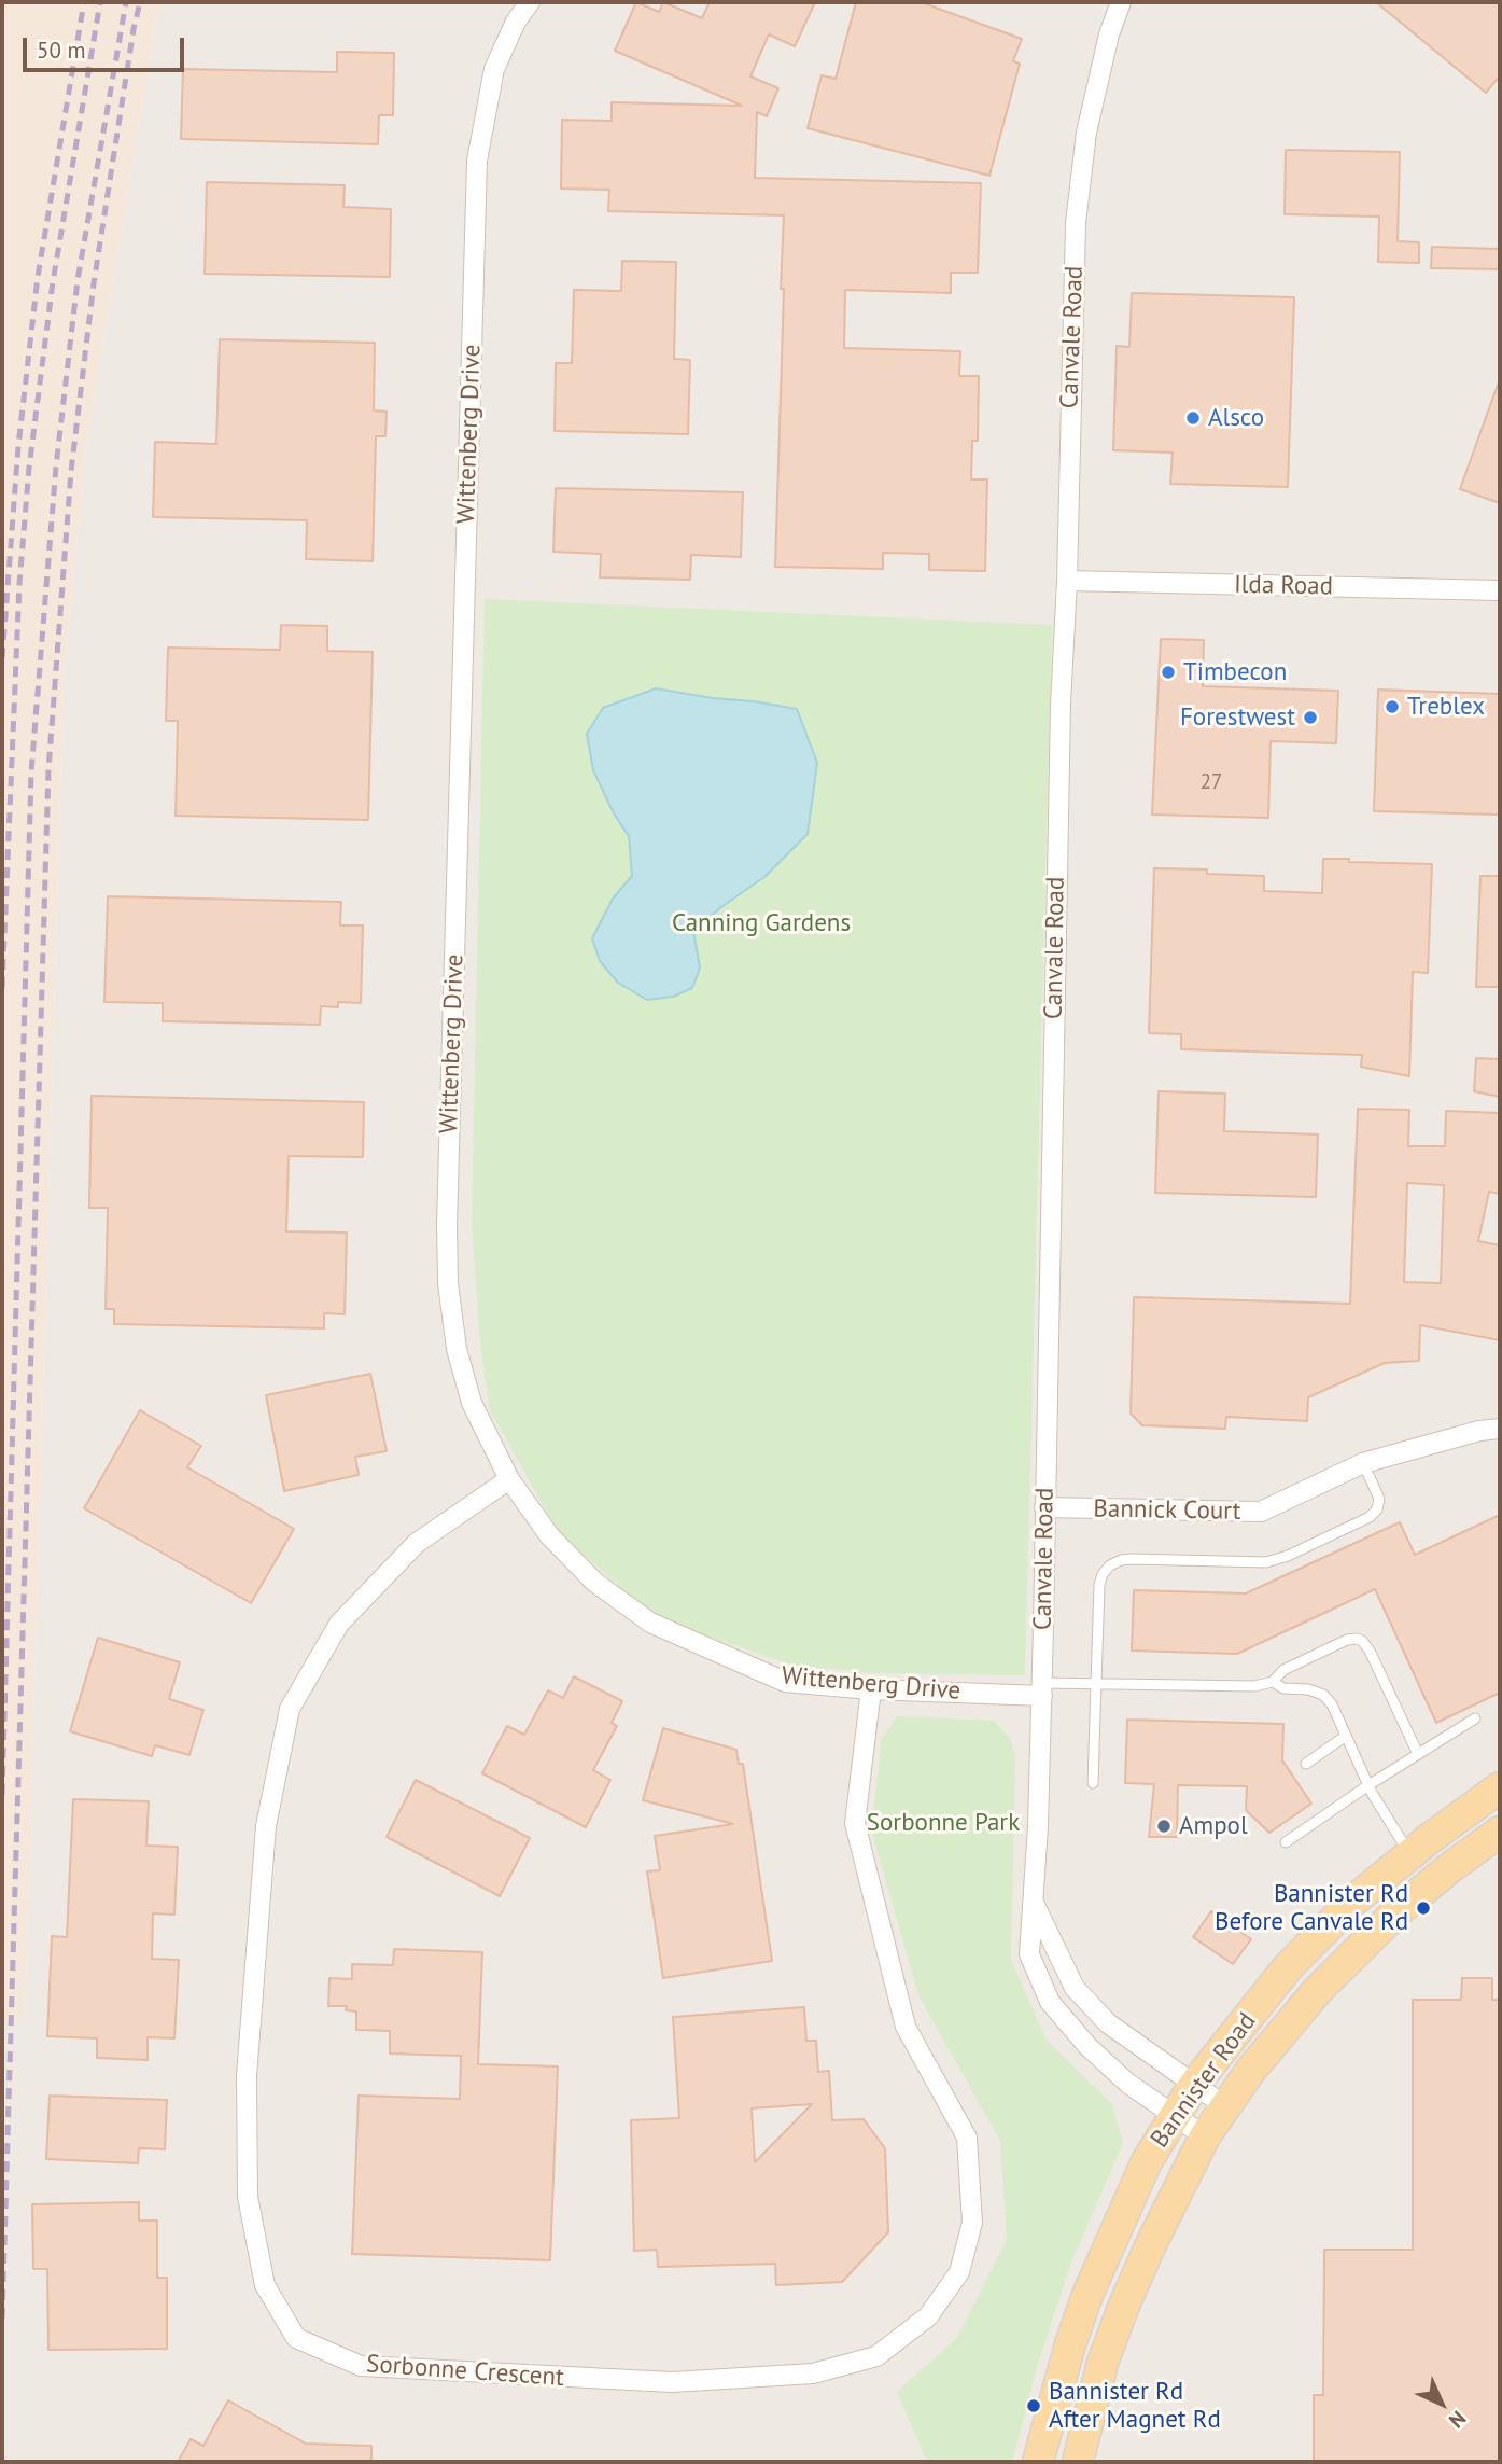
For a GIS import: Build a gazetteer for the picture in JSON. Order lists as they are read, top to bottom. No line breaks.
{"streets":{"main road":["Bannister Road"],"street":["Canvale Road","Wittenberg Drive","Ilda Road","Bannick Court","Sorbonne Crescent"]},"crossings":[["Canvale Road","Wittenberg Drive"],["Canvale Road","Ilda Road"],["Canvale Road","Bannick Court"],["Canvale Road","Bannister Road"],["Wittenberg Drive","Sorbonne Crescent"]],"parks":["Canning Gardens","Sorbonne Park"],"places":["Alsco","Timbecon","Treblex","Forestwest","Ampol","Bannister Rd Before Canvale Rd","Bannister Rd After Magnet Rd"],"house_numbers":["27"],"scale_bar":"50 m","north":"bottom right"}
